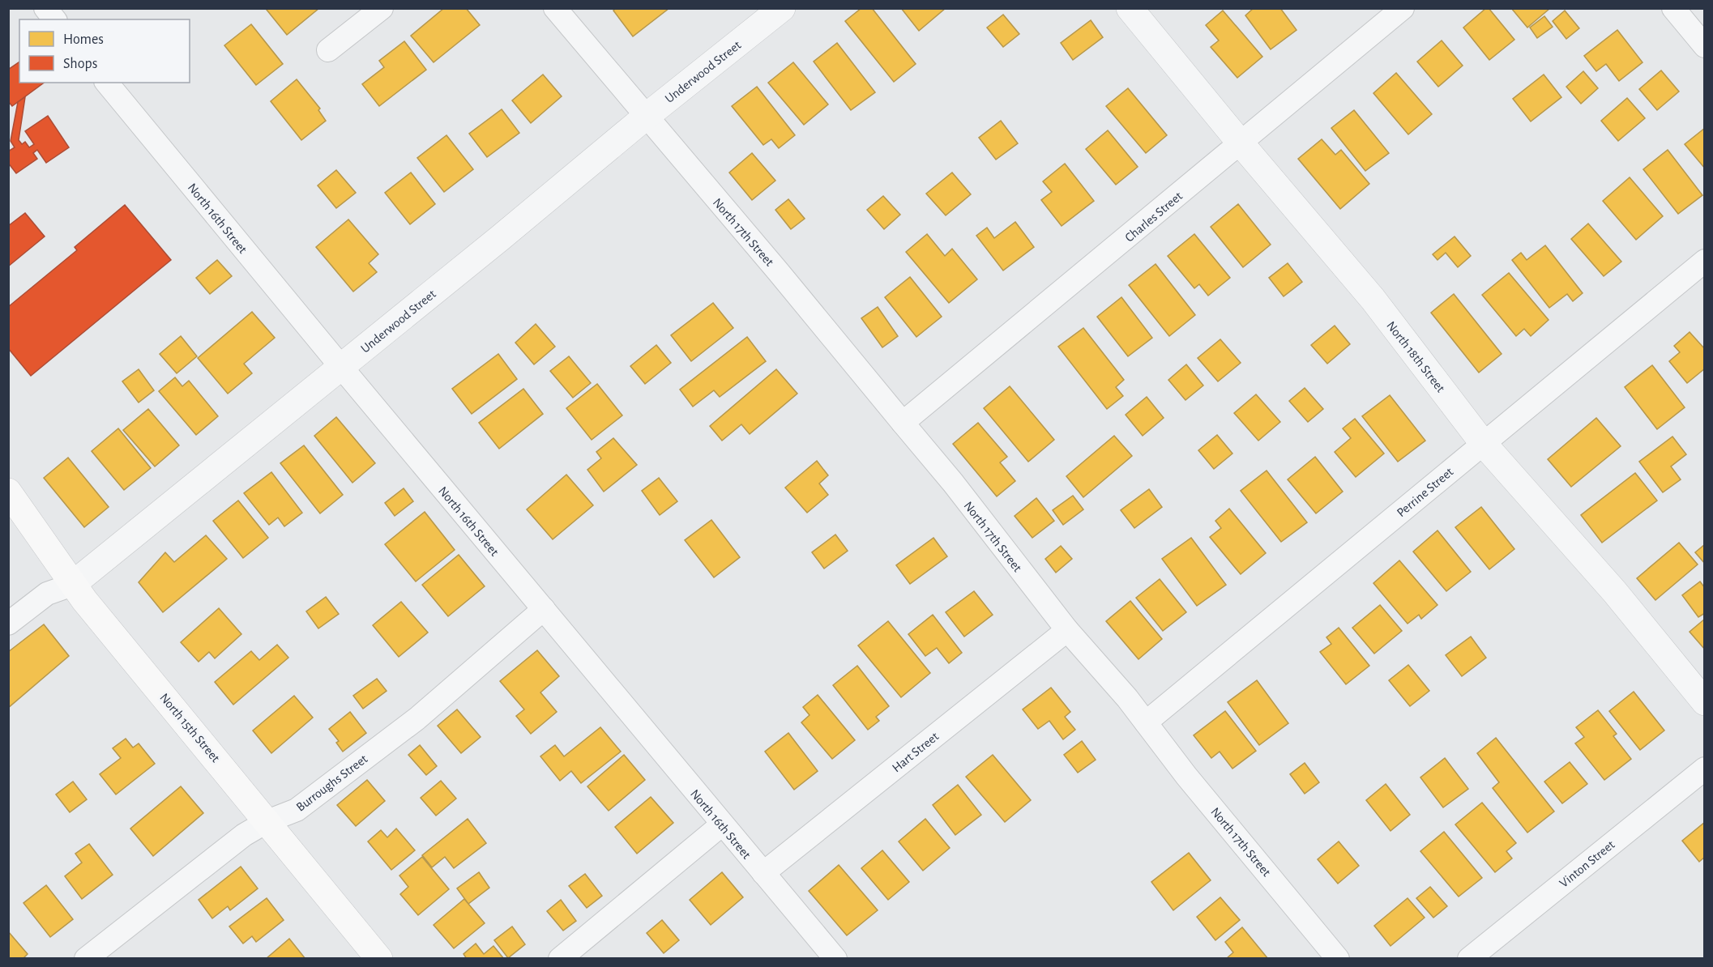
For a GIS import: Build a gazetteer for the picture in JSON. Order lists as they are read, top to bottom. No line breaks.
{"streets":{"main road":["North 15th Street"],"street":["Underwood Street","Charles Street","North 16th Street","North 17th Street","North 18th Street","Perrine Street","Hart Street","Burroughs Street","Vinton Street"]},"crossings":[["Underwood Street","North 16th Street"],["Underwood Street","North 17th Street"],["Underwood Street","North 15th Street"],["Charles Street","North 17th Street"],["Charles Street","North 18th Street"],["North 16th Street","Hart Street"],["North 16th Street","Burroughs Street"],["North 17th Street","Perrine Street"],["North 17th Street","Hart Street"],["North 18th Street","Perrine Street"],["North 15th Street","Burroughs Street"]],"legend":["Homes","Shops"]}
